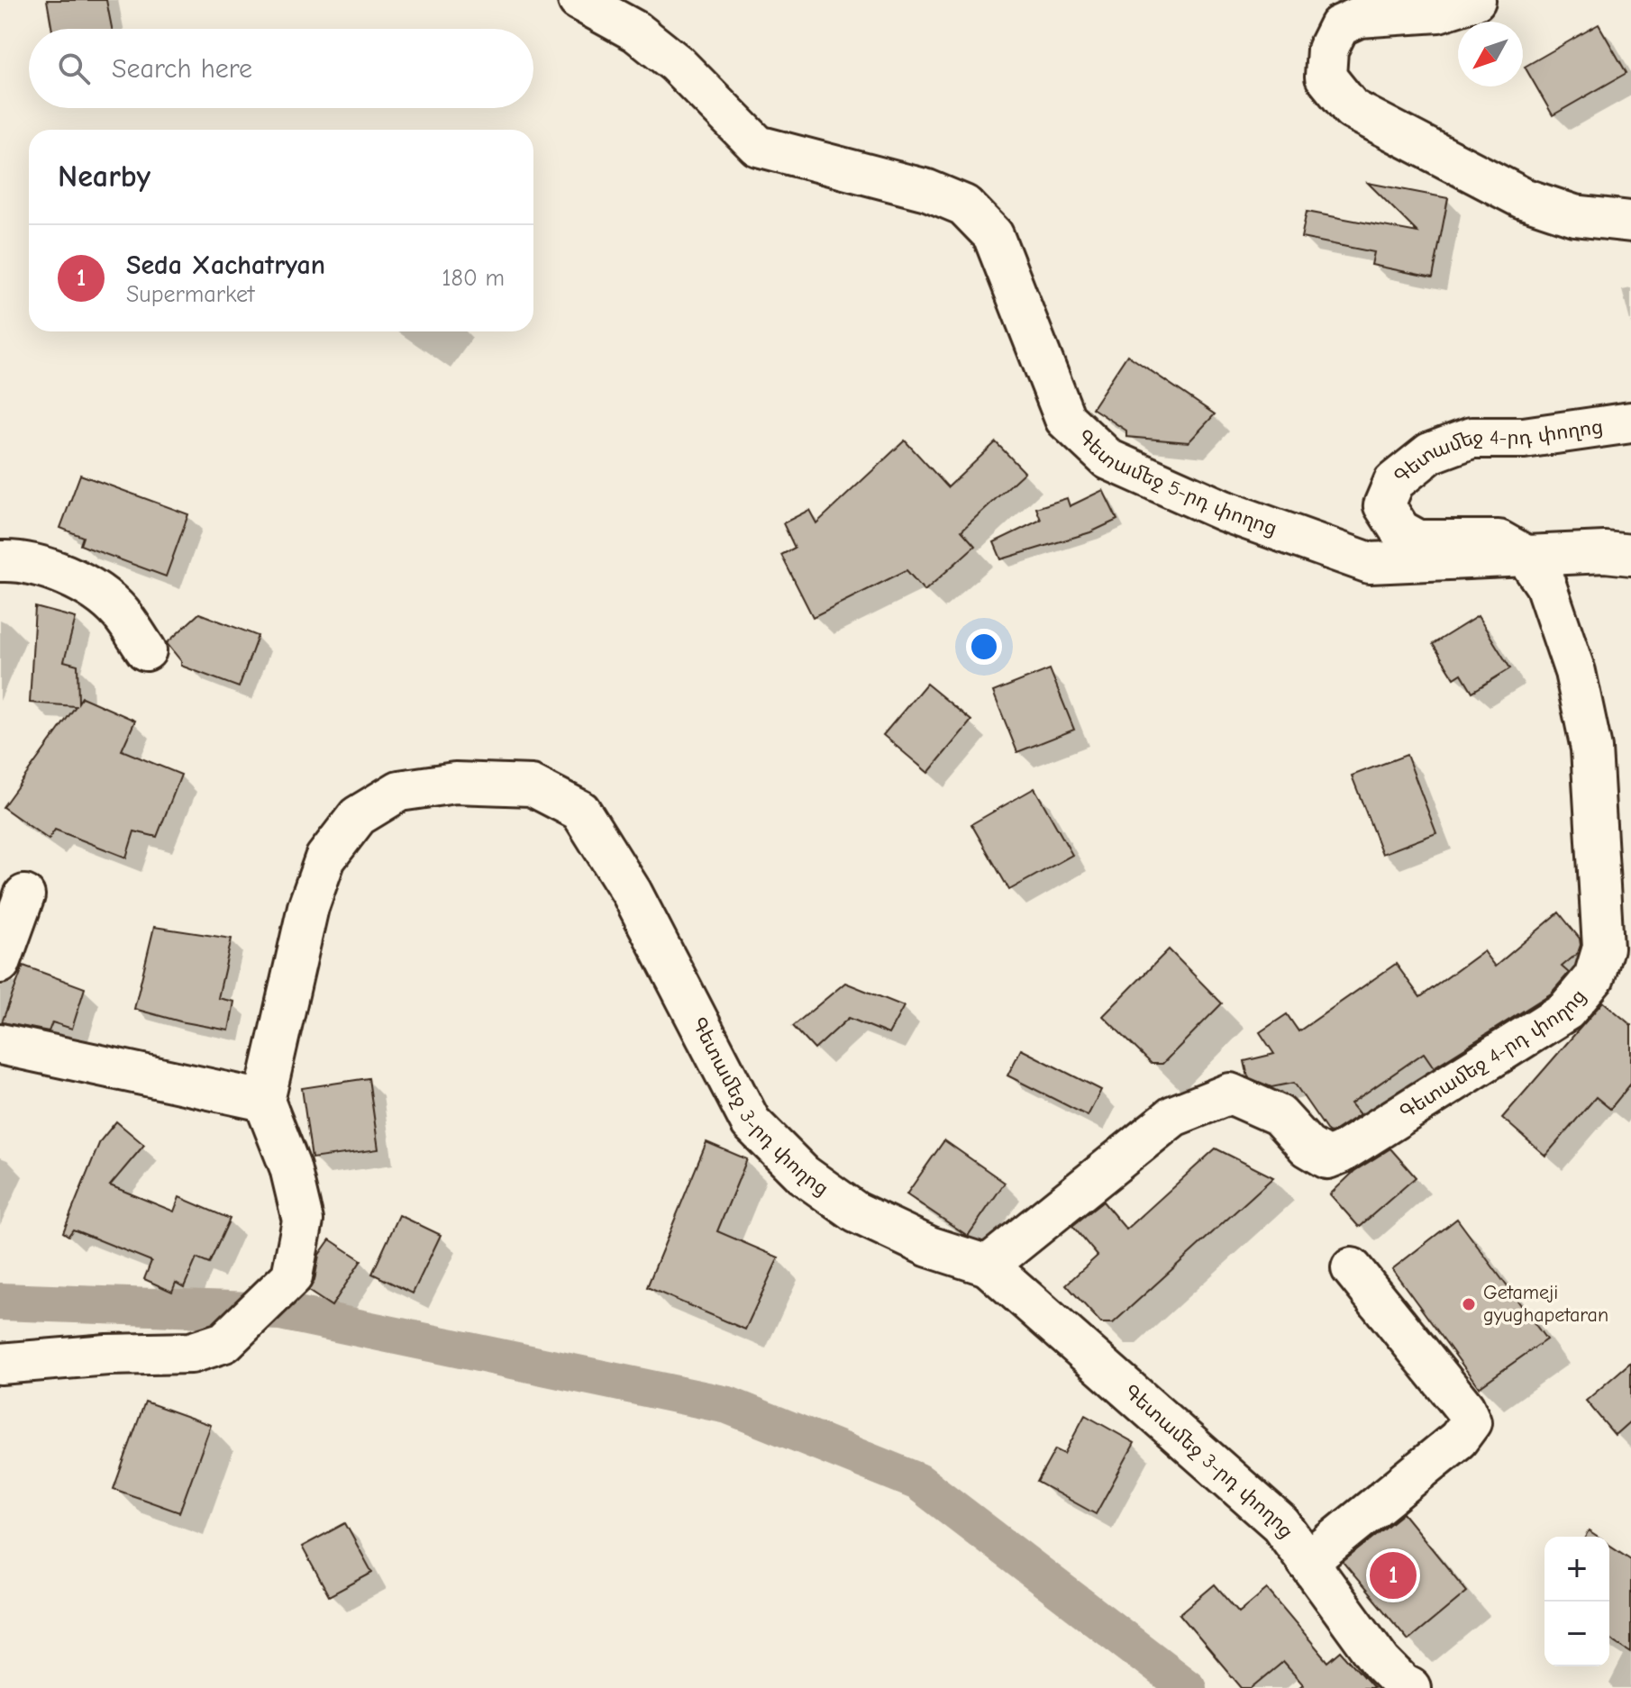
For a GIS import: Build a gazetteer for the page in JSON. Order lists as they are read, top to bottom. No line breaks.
{"streets":{"street":["Գետամեջ 4-րդ փողոց","Գետամեջ 5-րդ փողոց","Գետամեջ 3-րդ փողոց"]},"crossings":[["Գետամեջ 4-րդ փողոց","Գետամեջ 5-րդ փողոց"],["Գետամեջ 4-րդ փողոց","Գետամեջ 3-րդ փողոց"]],"places":["Getameji gyughapetaran"],"north":"bottom left","page":{"search":"Search here","heading":"Nearby","list":[{"mark":"1","name":"Seda Xachatryan","note":"Supermarket","value":"180 m"}],"map_buttons":["+","−"],"pins":"1"}}
